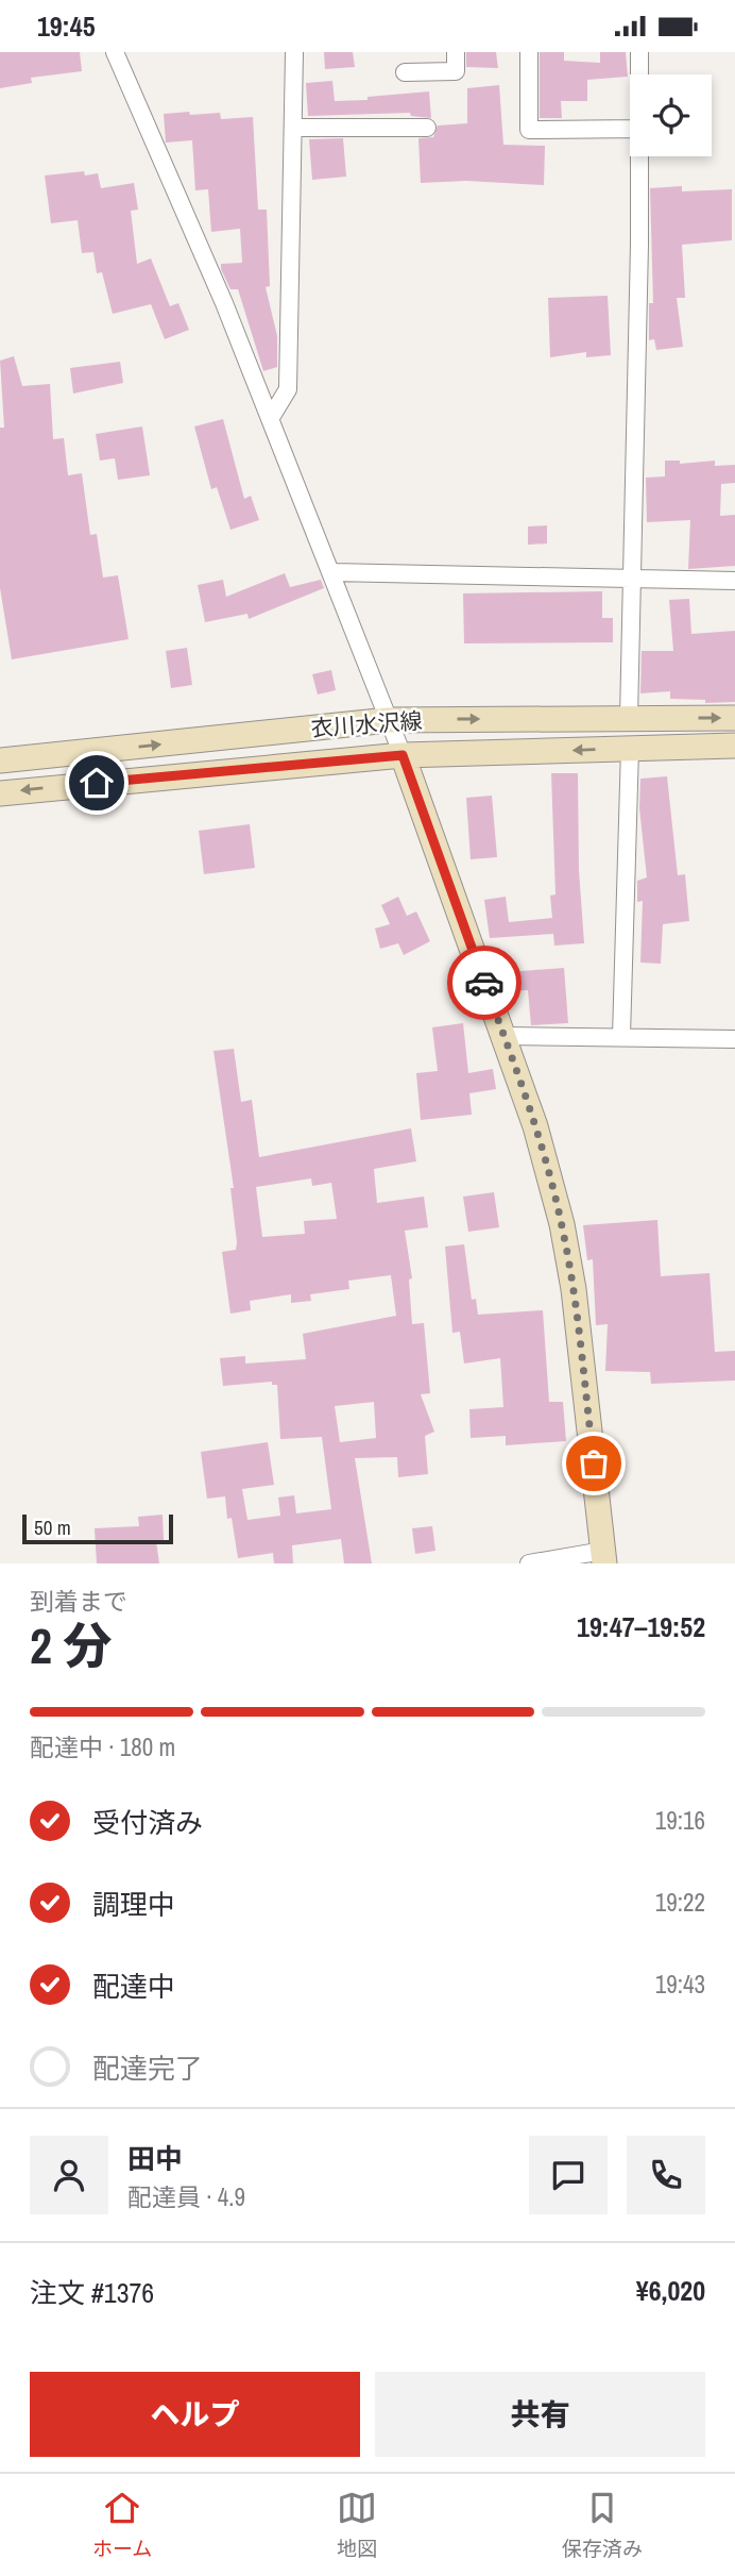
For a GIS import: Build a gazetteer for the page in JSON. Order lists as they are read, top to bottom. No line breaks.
{"streets":{"main road":["衣川水沢線"]},"scale_bar":"50 m","page":{"status":"19:45","scale":"50 m","heading":["2 分","到着まで","19:47–19:52"],"panel":["田中","配達員 · 4.9","注文 #1376","¥6,020"],"bar":"配達中 · 180 m","list":[["受付済み","19:16"],["調理中","19:22"],["配達中","19:43"],"配達完了"],"buttons":["ヘルプ","共有"],"tabs":["ホーム","地図","保存済み"]}}
